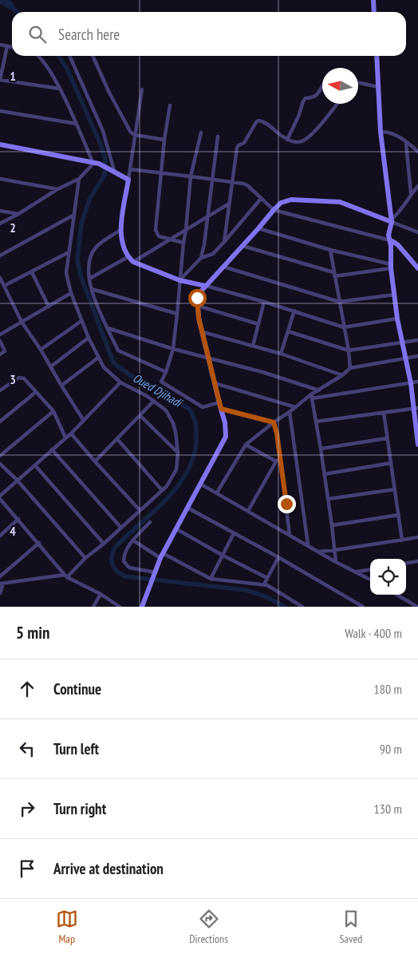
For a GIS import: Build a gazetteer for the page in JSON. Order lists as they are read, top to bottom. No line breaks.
{"water":["Oued Djihadi"],"north":"left","page":{"search":"Search here","heading":["5 min","Walk · 400 m"],"list":[["Continue","180 m"],["Turn left","90 m"],["Turn right","130 m"],"Arrive at destination"],"nav":["Map","Directions","Saved"]},"grid":{"rows":["1","2","3","4"]}}
